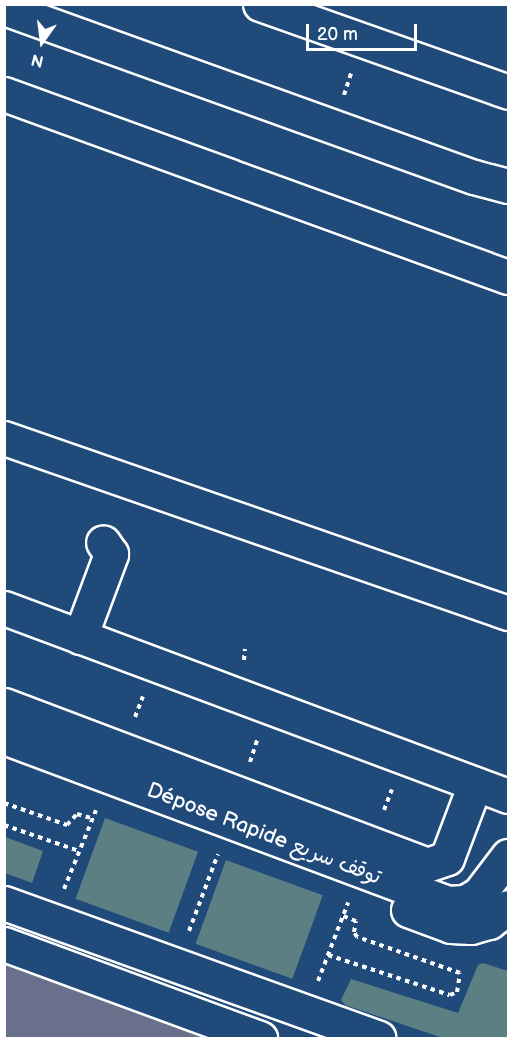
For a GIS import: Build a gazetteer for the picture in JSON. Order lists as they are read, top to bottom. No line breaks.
{"streets":{"street":["Dépose Rapide توقف سريع"]},"scale_bar":"20 m","north":"bottom"}
